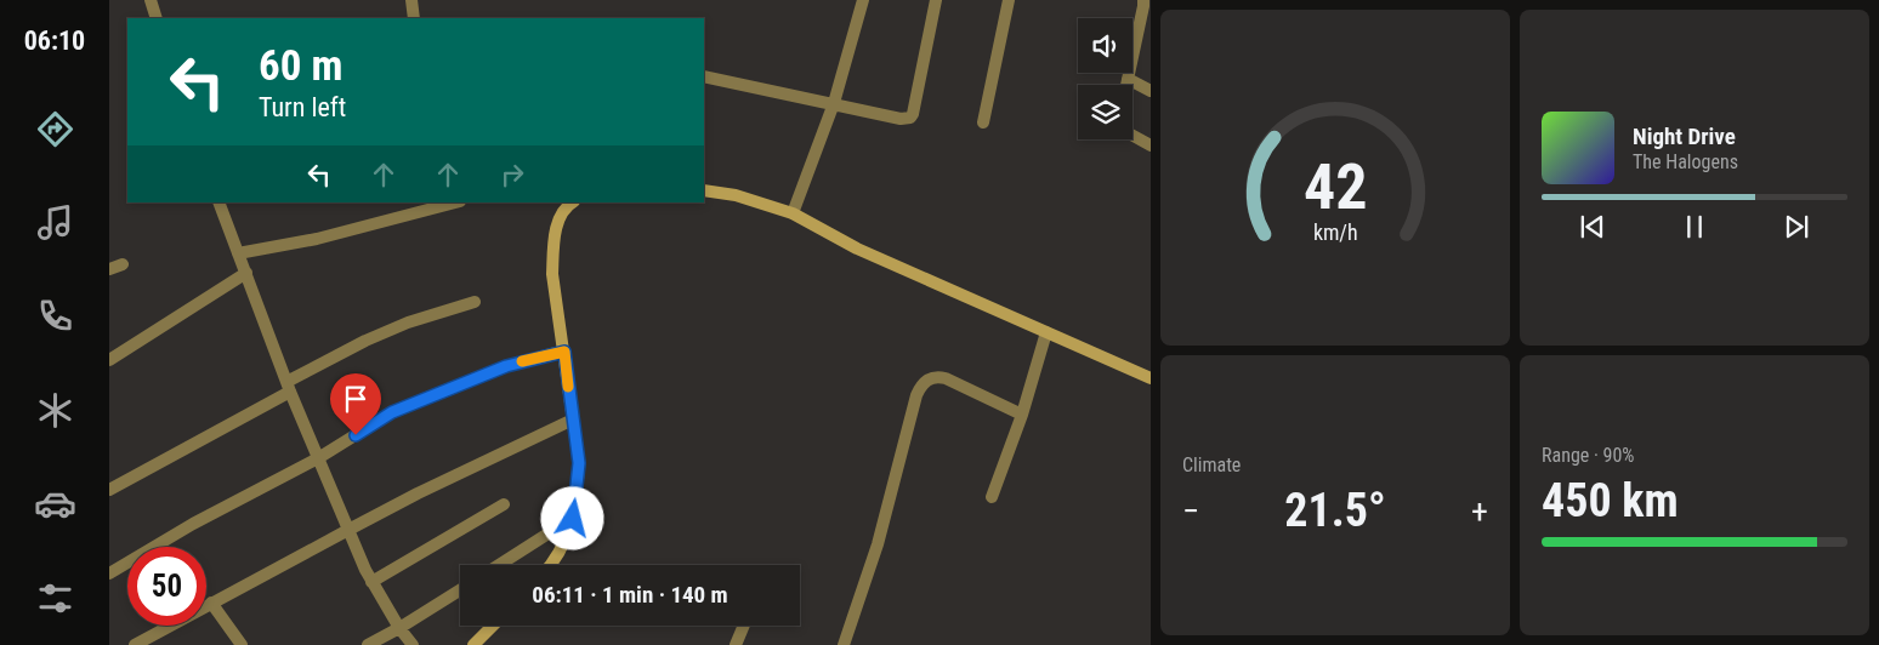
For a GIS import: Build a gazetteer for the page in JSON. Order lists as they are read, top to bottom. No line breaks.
{"page":{"tabs":"06:10","turn":["60 m","Turn left"],"song":["Night Drive","The Halogens"],"tile":["Climate",["Range · 90%","450 km"]],"heat":["−","21.5°","+"],"limit":"50","trip":"06:11 · 1 min · 140 m","gauge":["42","km/h"]}}
